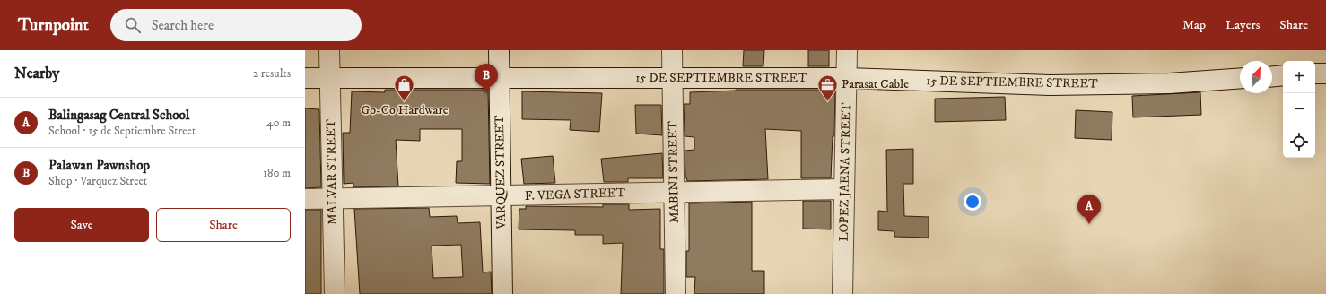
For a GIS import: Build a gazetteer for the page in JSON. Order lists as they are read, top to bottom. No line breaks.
{"streets":{"street":["15 DE SEPTIEMBRE STREET","MALVAR STREET","VARQUEZ STREET","MABINI STREET","LOPEZ JAENA STREET","F. VEGA STREET"]},"crossings":[["15 DE SEPTIEMBRE STREET","MALVAR STREET"],["15 DE SEPTIEMBRE STREET","VARQUEZ STREET"],["15 DE SEPTIEMBRE STREET","MABINI STREET"],["15 DE SEPTIEMBRE STREET","LOPEZ JAENA STREET"],["MALVAR STREET","F. VEGA STREET"],["VARQUEZ STREET","F. VEGA STREET"],["MABINI STREET","F. VEGA STREET"],["LOPEZ JAENA STREET","F. VEGA STREET"]],"places":{"office":["Parasat Cable"],"shop":["Go-Co Hardware"]},"north":"top right","page":{"header":"Turnpoint","search":"Search here","nav":["Map","Layers","Share"],"heading":["Nearby","2 results"],"map_buttons":["+","−"],"pins":["B","A"],"list":[{"mark":"A","name":"Balingasag Central School","note":"School · 15 de Septiembre Street","value":"40 m"},{"mark":"B","name":"Palawan Pawnshop","note":"Shop · Varquez Street","value":"180 m"}],"buttons":["Save","Share"]}}
